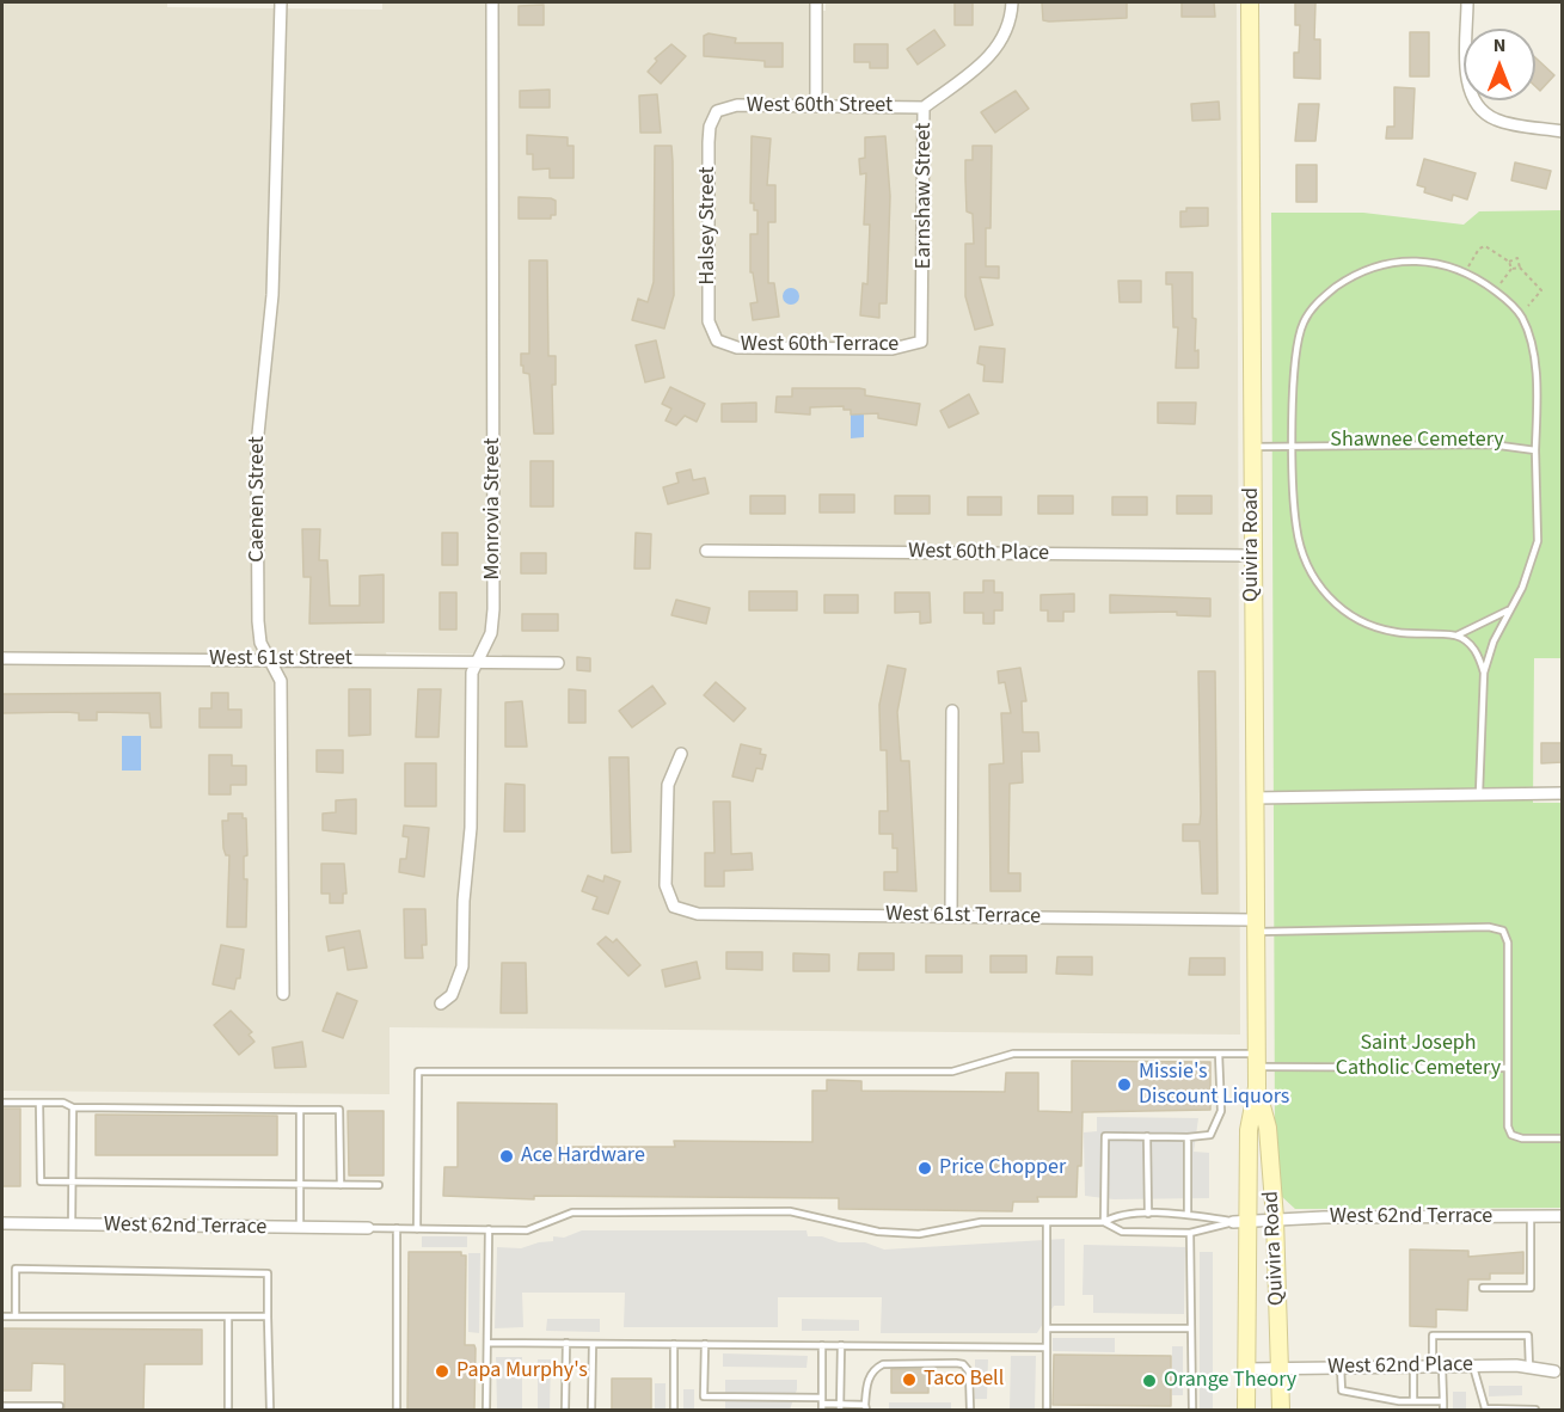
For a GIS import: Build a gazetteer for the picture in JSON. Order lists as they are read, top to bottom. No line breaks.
{"streets":{"main road":["Quivira Road"],"street":["West 60th Street","Earnshaw Street","Halsey Street","West 60th Terrace","Caenen Street","Monrovia Street","West 60th Place","West 61st Street","West 61st Terrace","West 62nd Terrace","West 62nd Place"]},"crossings":[["West 60th Street","Earnshaw Street"],["West 60th Street","Halsey Street"],["Earnshaw Street","West 60th Terrace"],["Halsey Street","West 60th Terrace"],["Caenen Street","West 61st Street"],["Monrovia Street","West 61st Street"],["Quivira Road","West 60th Place"],["Quivira Road","West 61st Terrace"],["Quivira Road","West 62nd Terrace"],["Quivira Road","West 62nd Place"]],"parks":["Shawnee Cemetery","Saint Joseph Catholic Cemetery"],"places":["Missie's Discount Liquors","Ace Hardware","Price Chopper","Papa Murphy's","Taco Bell","Orange Theory"],"north":"top"}
